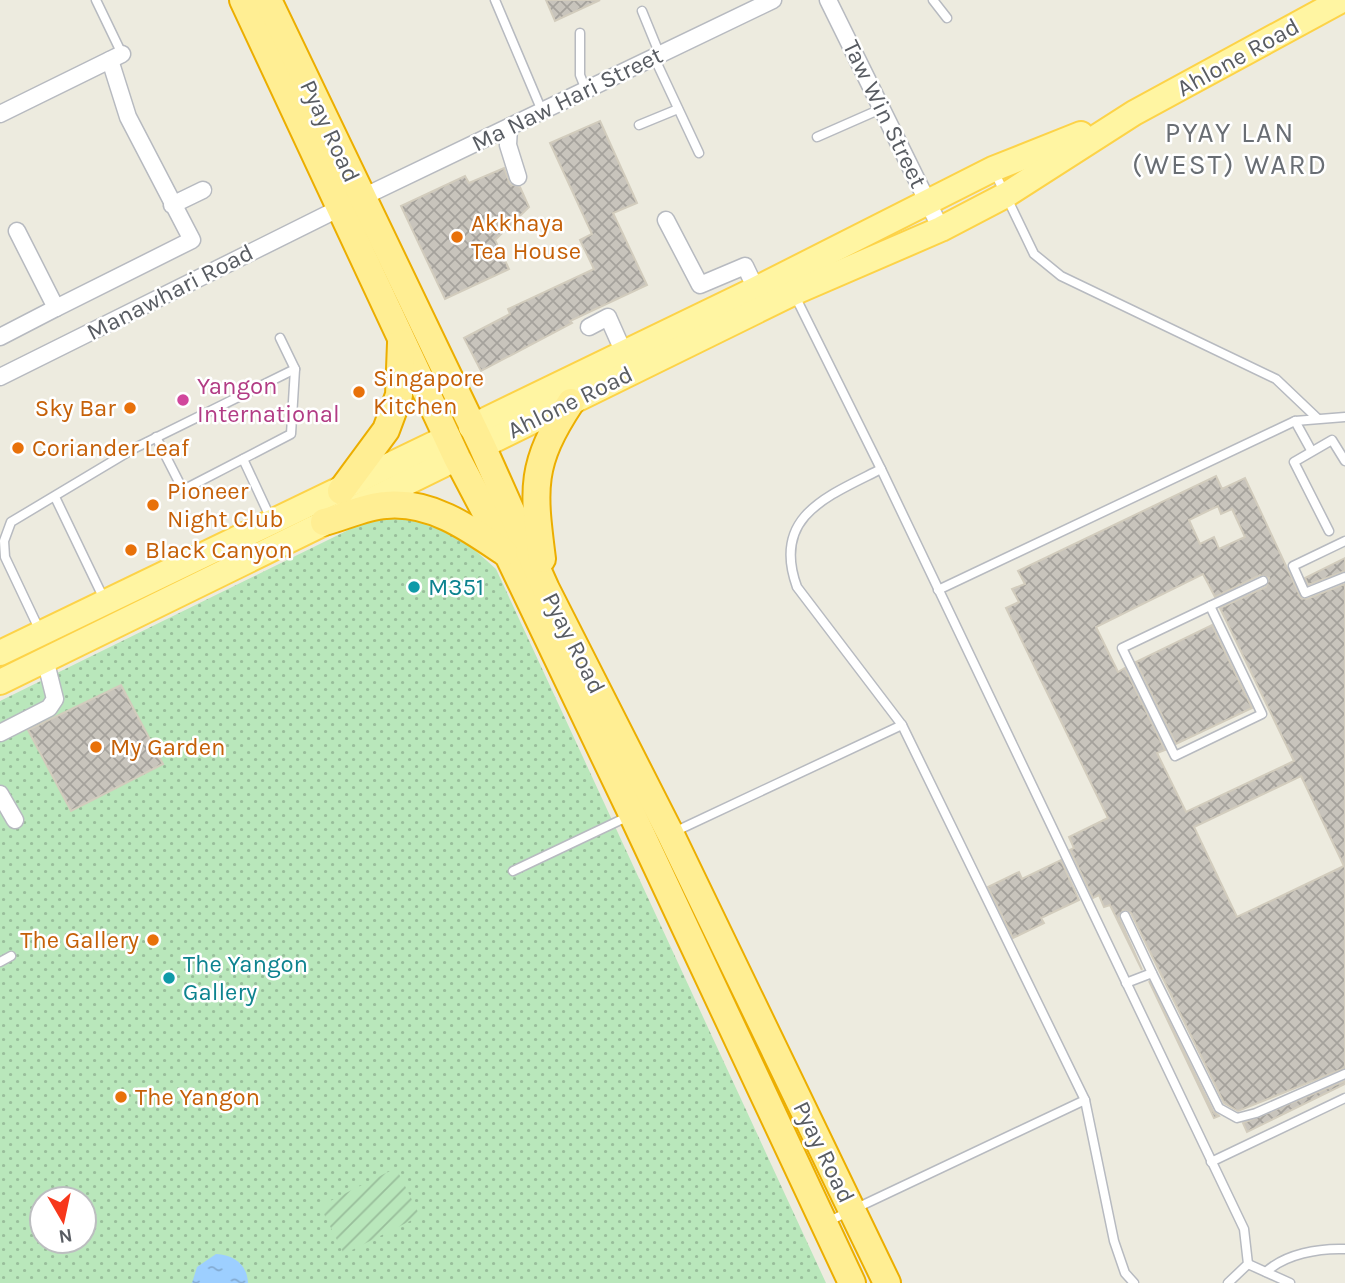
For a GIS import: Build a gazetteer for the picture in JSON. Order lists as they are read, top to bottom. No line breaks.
{"streets":{"highway":["Pyay Road"],"main road":["Ahlone Road"],"street":["Ma Naw Hari Street","Taw Win Street","Manawhari Road"]},"crossings":[["Ahlone Road","Taw Win Street"],["Ahlone Road","Pyay Road"],["Ma Naw Hari Street","Pyay Road"],["Ma Naw Hari Street","Manawhari Road"],["Pyay Road","Manawhari Road"]],"districts":["PYAY LAN (WEST) WARD"],"places":["Akkhaya Tea House","Singapore Kitchen","Yangon International","Sky Bar","Coriander Leaf","Pioneer Night Club","Black Canyon","M351","My Garden","The Gallery","The Yangon Gallery","The Yangon"],"north":"bottom"}
